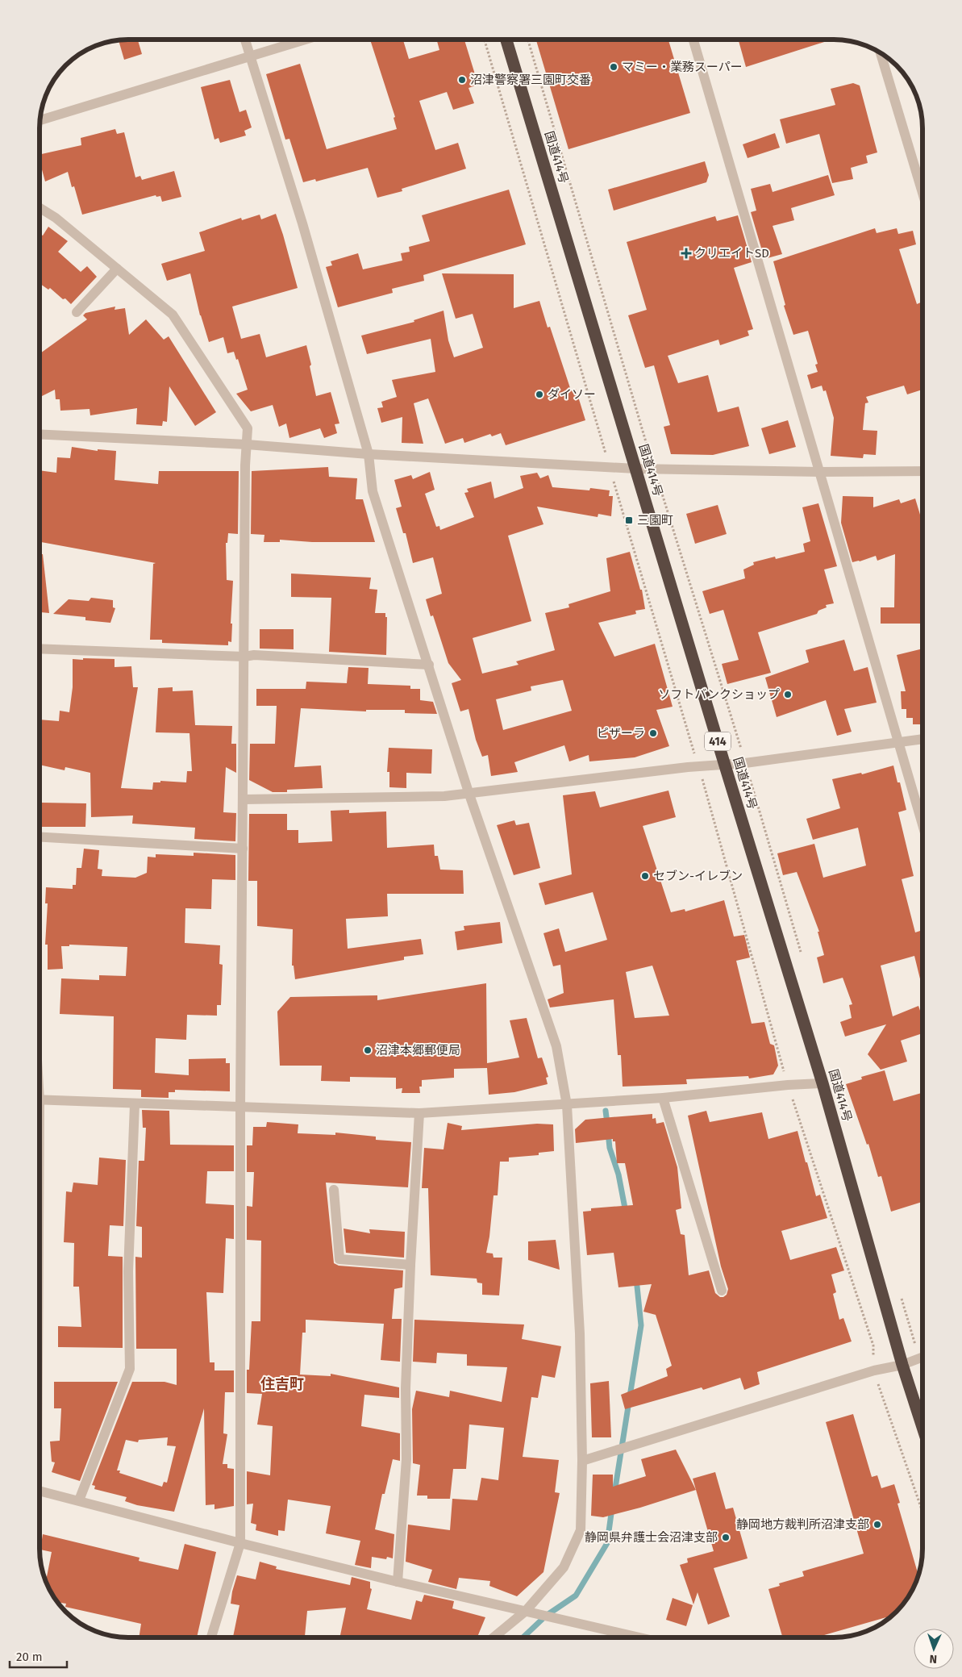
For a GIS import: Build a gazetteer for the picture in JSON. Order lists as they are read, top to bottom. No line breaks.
{"streets":{"highway":["国道414号","414"]},"districts":["住吉町"],"places":{"other":["マミー・業務スーパー","沼津警察署三園町交番","ダイソー","ソフトバンクショップ","ピザーラ","セブン-イレブン","沼津本郷郵便局","静岡地方裁判所沼津支部","静岡県弁護士会沼津支部"],"health":["クリエイトSD"],"transit":["三園町"]},"scale_bar":"20 m","north":"bottom"}
